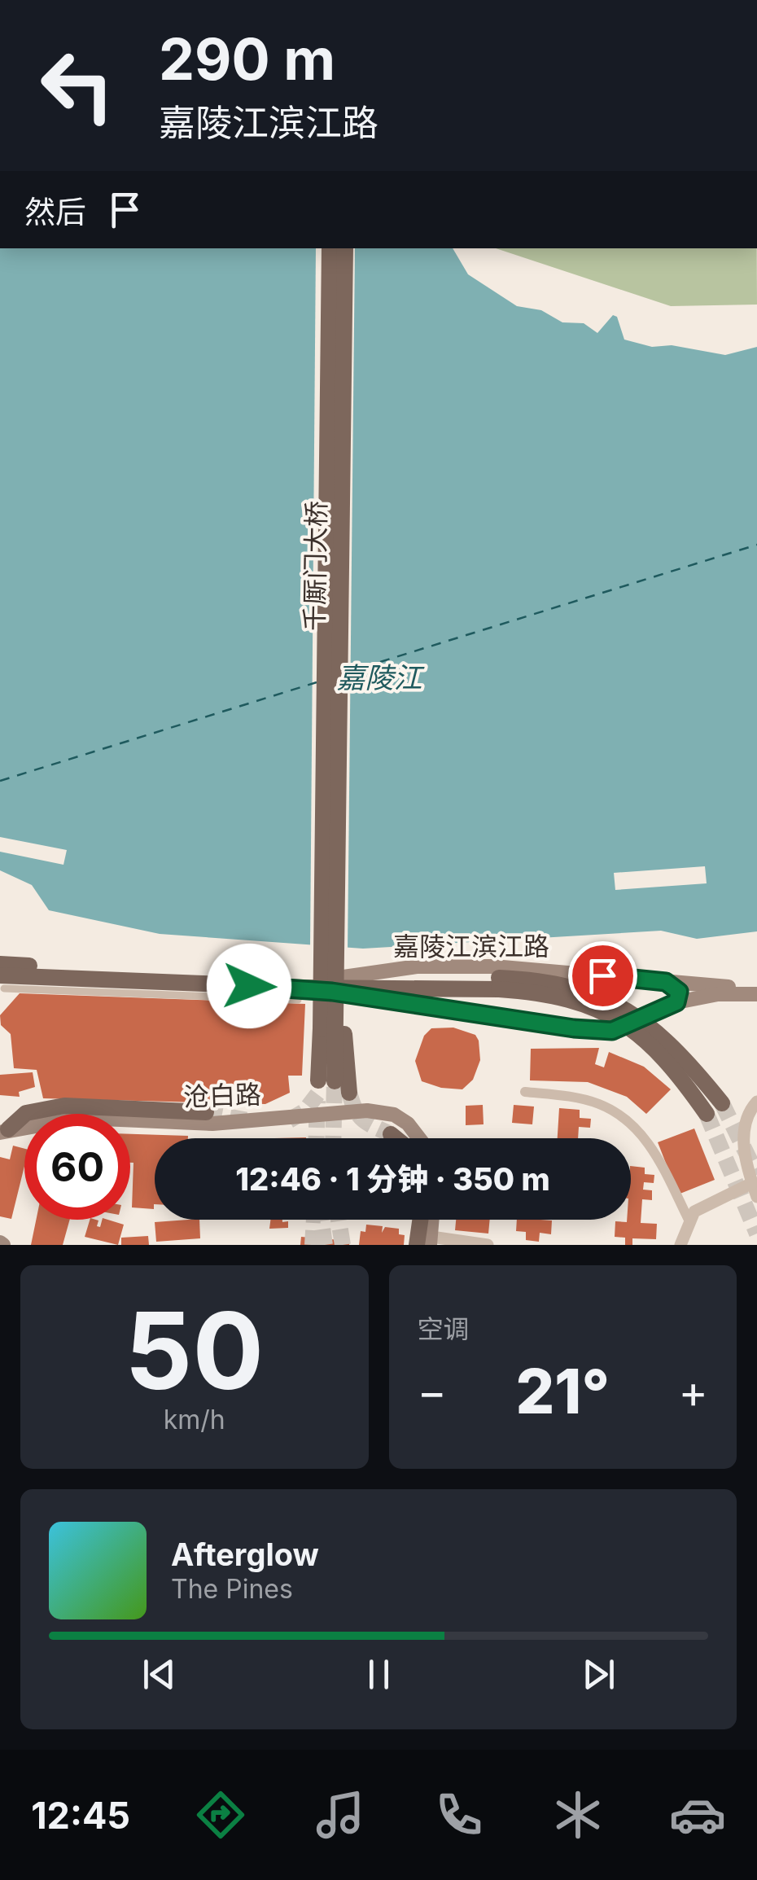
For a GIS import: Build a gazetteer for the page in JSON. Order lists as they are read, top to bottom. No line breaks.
{"streets":{"main road":["千厮门大桥","嘉陵江滨江路","沧白路"]},"crossings":[["千厮门大桥","嘉陵江滨江路"]],"water":["嘉陵江"],"page":{"turn":["290 m","嘉陵江滨江路"],"then":"然后","limit":"60","trip":"12:46 · 1 分钟 · 350 m","tile":[["50","km/h"],"空调"],"heat":["−","21°","+"],"song":["Afterglow","The Pines"],"tabs":"12:45"}}
